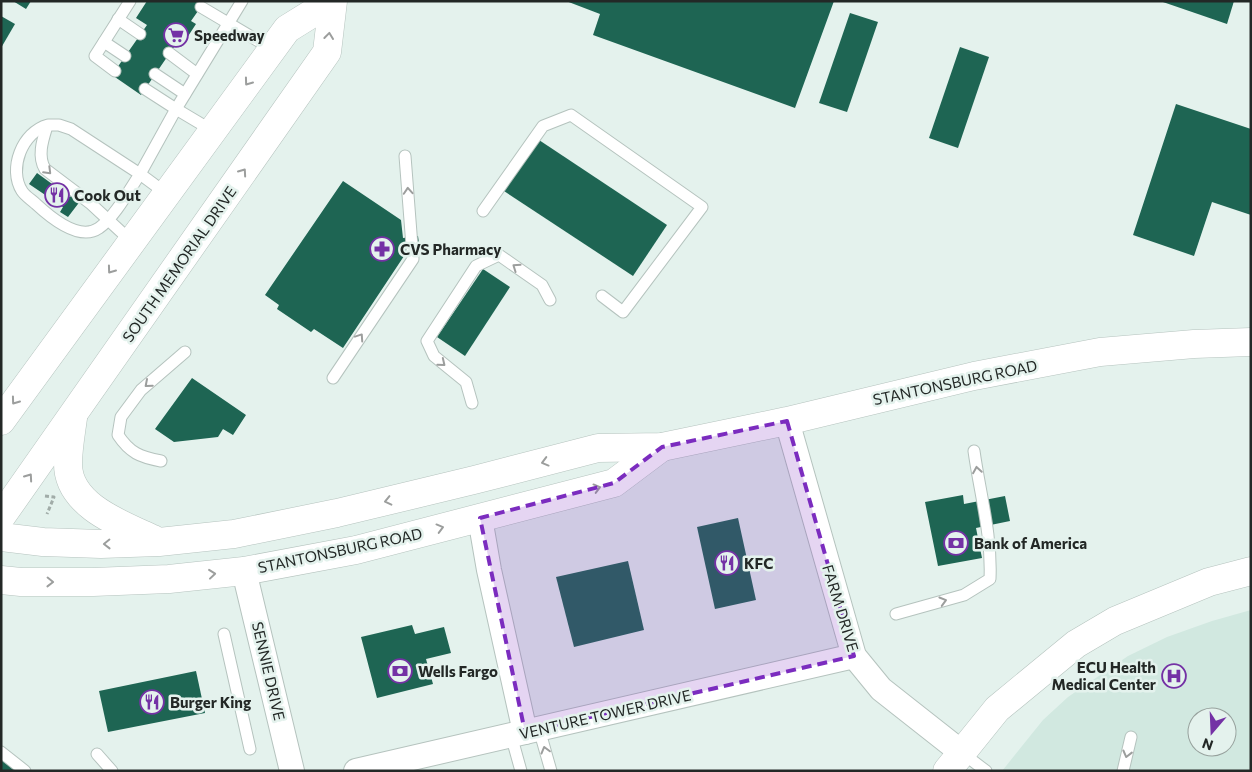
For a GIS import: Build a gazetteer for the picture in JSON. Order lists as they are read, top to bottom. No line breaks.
{"streets":{"main road":["SOUTH MEMORIAL DRIVE","STANTONSBURG ROAD"],"street":["FARM DRIVE","SENNIE DRIVE","VENTURE TOWER DRIVE"]},"crossings":[["STANTONSBURG ROAD","FARM DRIVE"],["STANTONSBURG ROAD","SENNIE DRIVE"],["FARM DRIVE","VENTURE TOWER DRIVE"]],"places":{"supermarket":["Speedway"],"restaurant":["Cook Out","KFC","Burger King"],"pharmacy":["CVS Pharmacy"],"bank":["Bank of America","Wells Fargo"],"hospital":["ECU Health Medical Center"]},"north":"bottom"}
